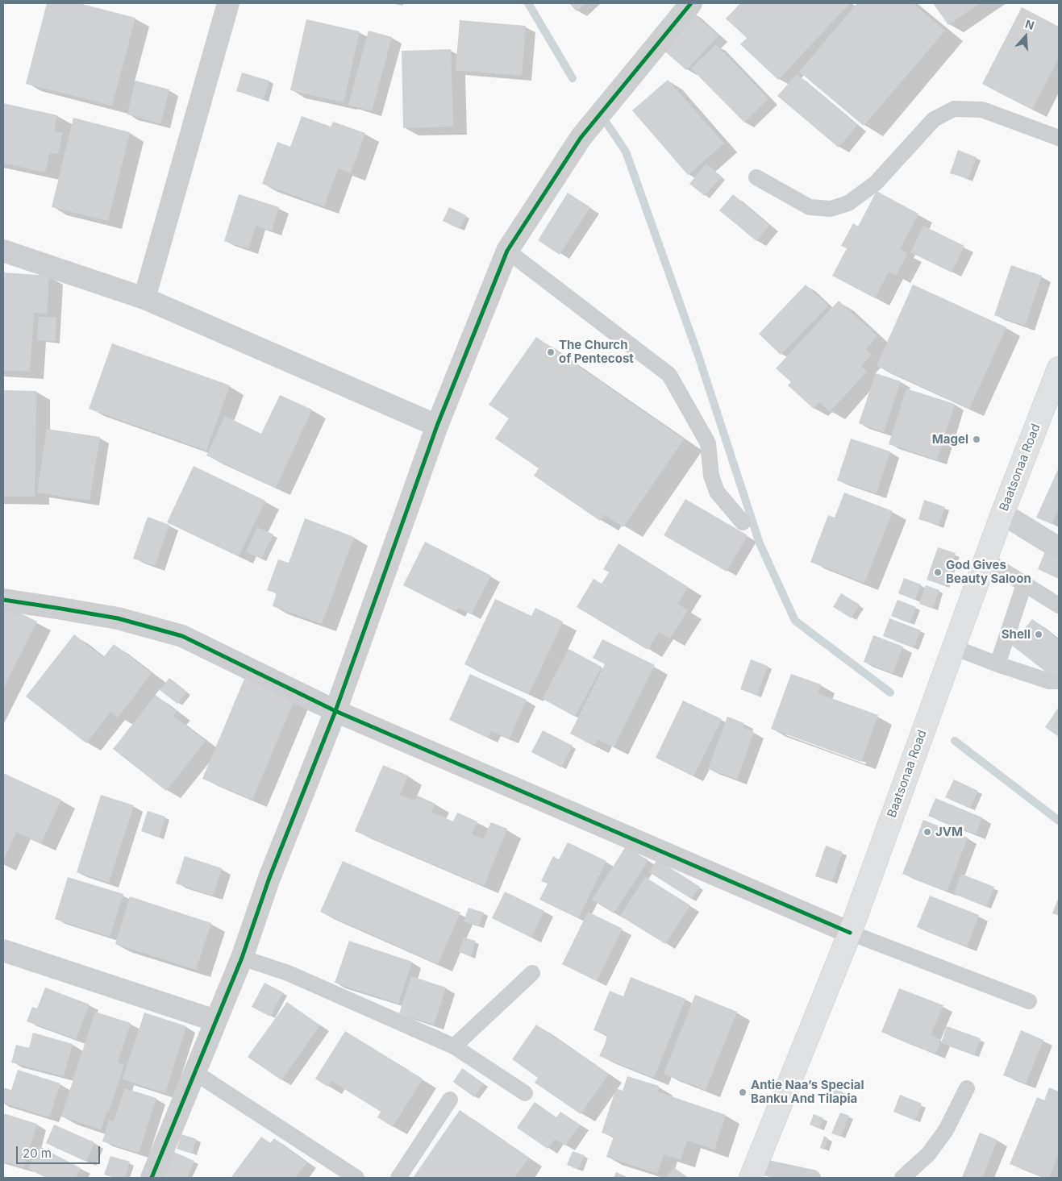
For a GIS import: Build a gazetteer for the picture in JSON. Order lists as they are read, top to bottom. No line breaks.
{"streets":{"street":["Baatsonaa Road"]},"places":["The Church of Pentecost","Magel","God Gives Beauty Saloon","Shell","JVM","Antie Naa’s Special Banku And Tilapia"],"scale_bar":"20 m","north":"top"}
